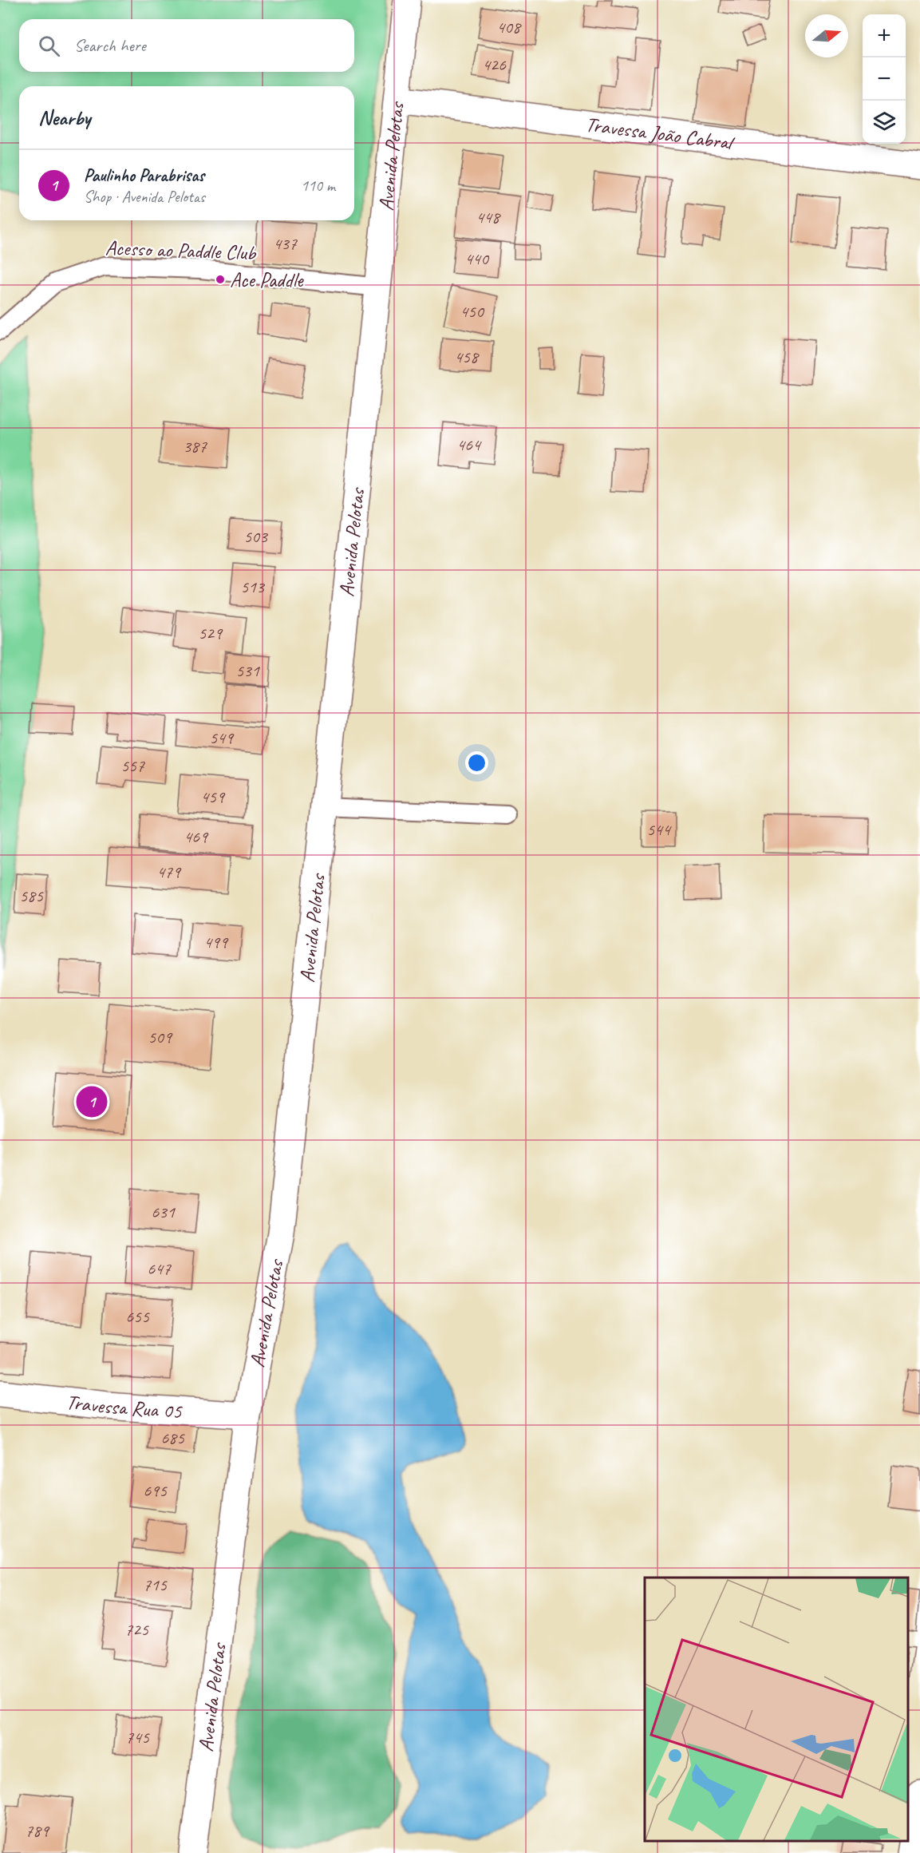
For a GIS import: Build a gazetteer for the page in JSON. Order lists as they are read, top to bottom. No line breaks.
{"streets":{"street":["Travessa João Cabral","Avenida Pelotas","Travessa Rua 05"],"lane":["Acesso ao Paddle Club"]},"crossings":[["Travessa João Cabral","Avenida Pelotas"],["Avenida Pelotas","Acesso ao Paddle Club"],["Avenida Pelotas","Travessa Rua 05"]],"places":["Ace Paddle"],"house_numbers":["408","426","448","437","440","450","458","464","387","503","513","529","531","549","557","459","544","469","479","585","499","509","631","647","655","685","695","715","725","745","789"],"north":"right","page":{"map_buttons":["+","−"],"search":"Search here","heading":"Nearby","list":[{"mark":"1","name":"Paulinho Parabrisas","note":"Shop · Avenida Pelotas","value":"110 m"}],"pins":"1"}}
